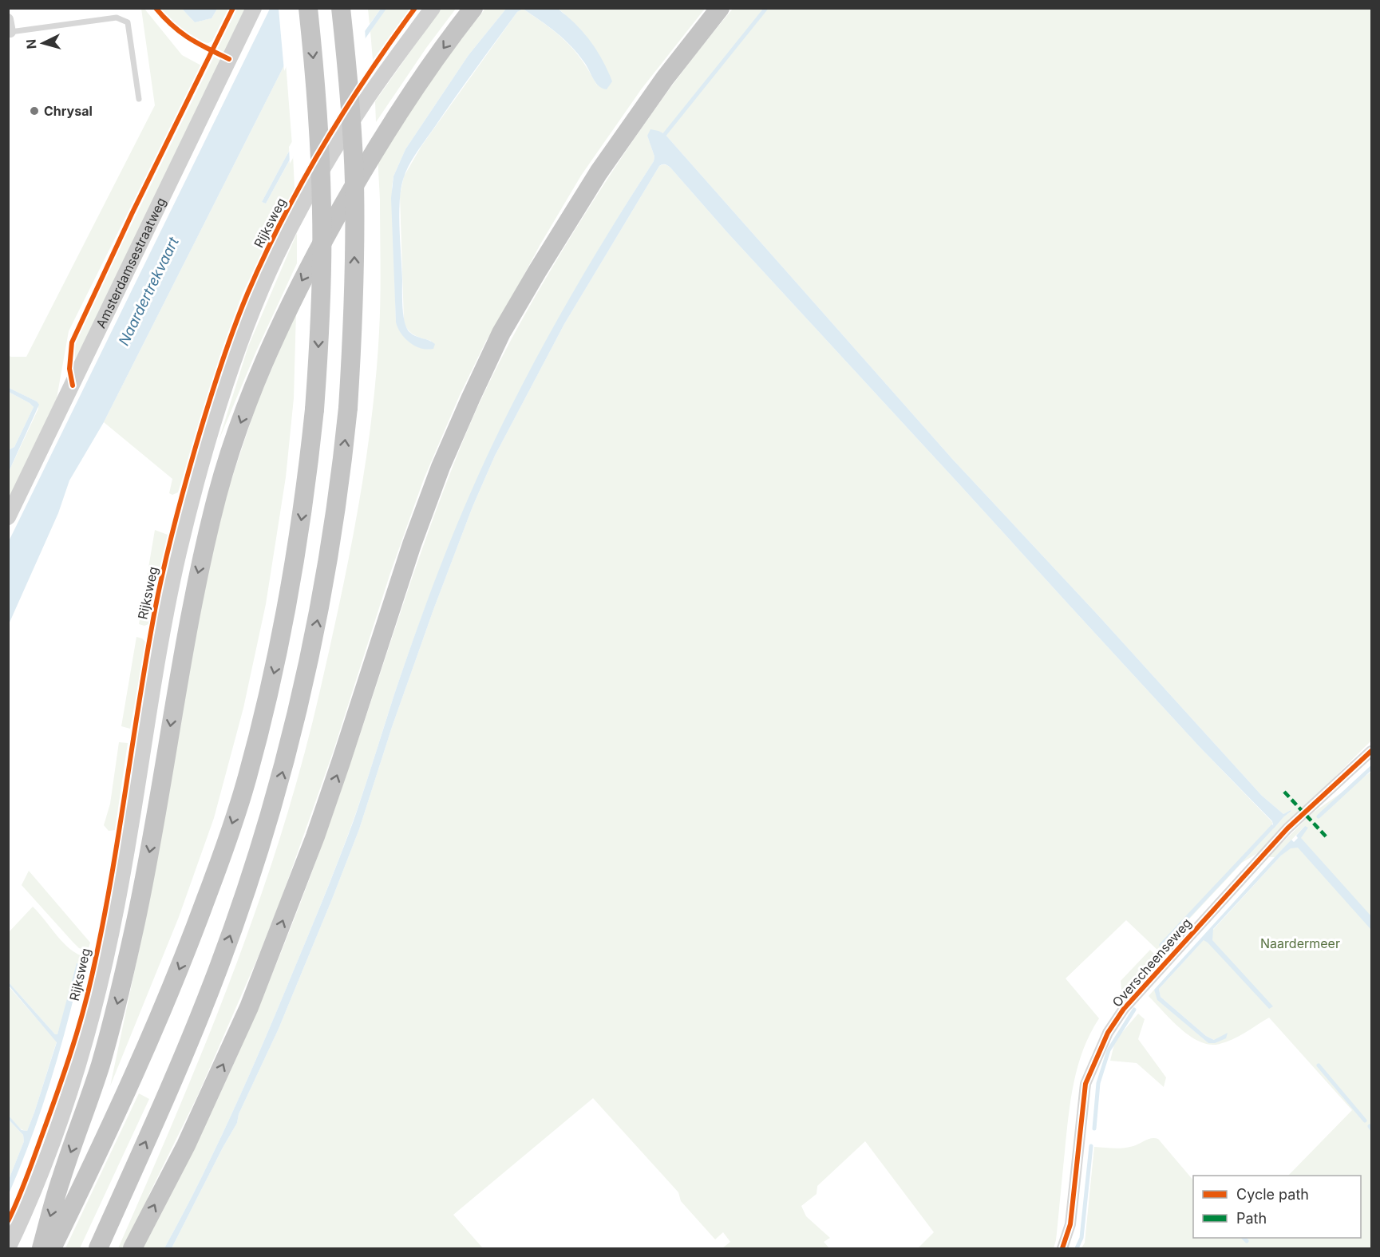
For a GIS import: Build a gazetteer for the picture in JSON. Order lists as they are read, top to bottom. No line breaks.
{"streets":{"main road":["Rijksweg","Amsterdamsestraatweg"],"street":["Overscheenseweg"]},"water":["Naardertrekvaart"],"parks":["Naardermeer"],"places":["Chrysal"],"legend":["Cycle path","Path"],"north":"left"}
